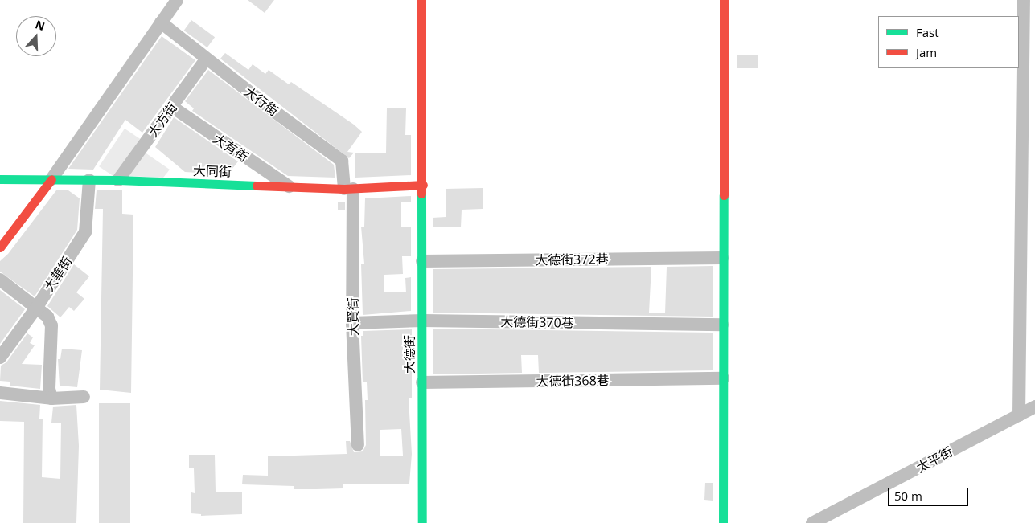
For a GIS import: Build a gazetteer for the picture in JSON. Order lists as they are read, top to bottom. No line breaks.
{"streets":{"street":["大行街","大方街","大有街","大同街","大德街372巷","大華街","大賢街","大德街370巷","大德街","大德街368巷","太平街"]},"crossings":[["大行街","大方街"],["大行街","大同街"],["大行街","大賢街"],["大方街","大有街"],["大方街","大同街"],["大有街","大同街"],["大同街","大華街"],["大同街","大賢街"],["大同街","大德街"],["大德街372巷","大德街"],["大賢街","大德街370巷"],["大德街370巷","大德街"],["大德街","大德街368巷"]],"legend":["Fast","Jam"],"scale_bar":"50 m","north":"top"}
